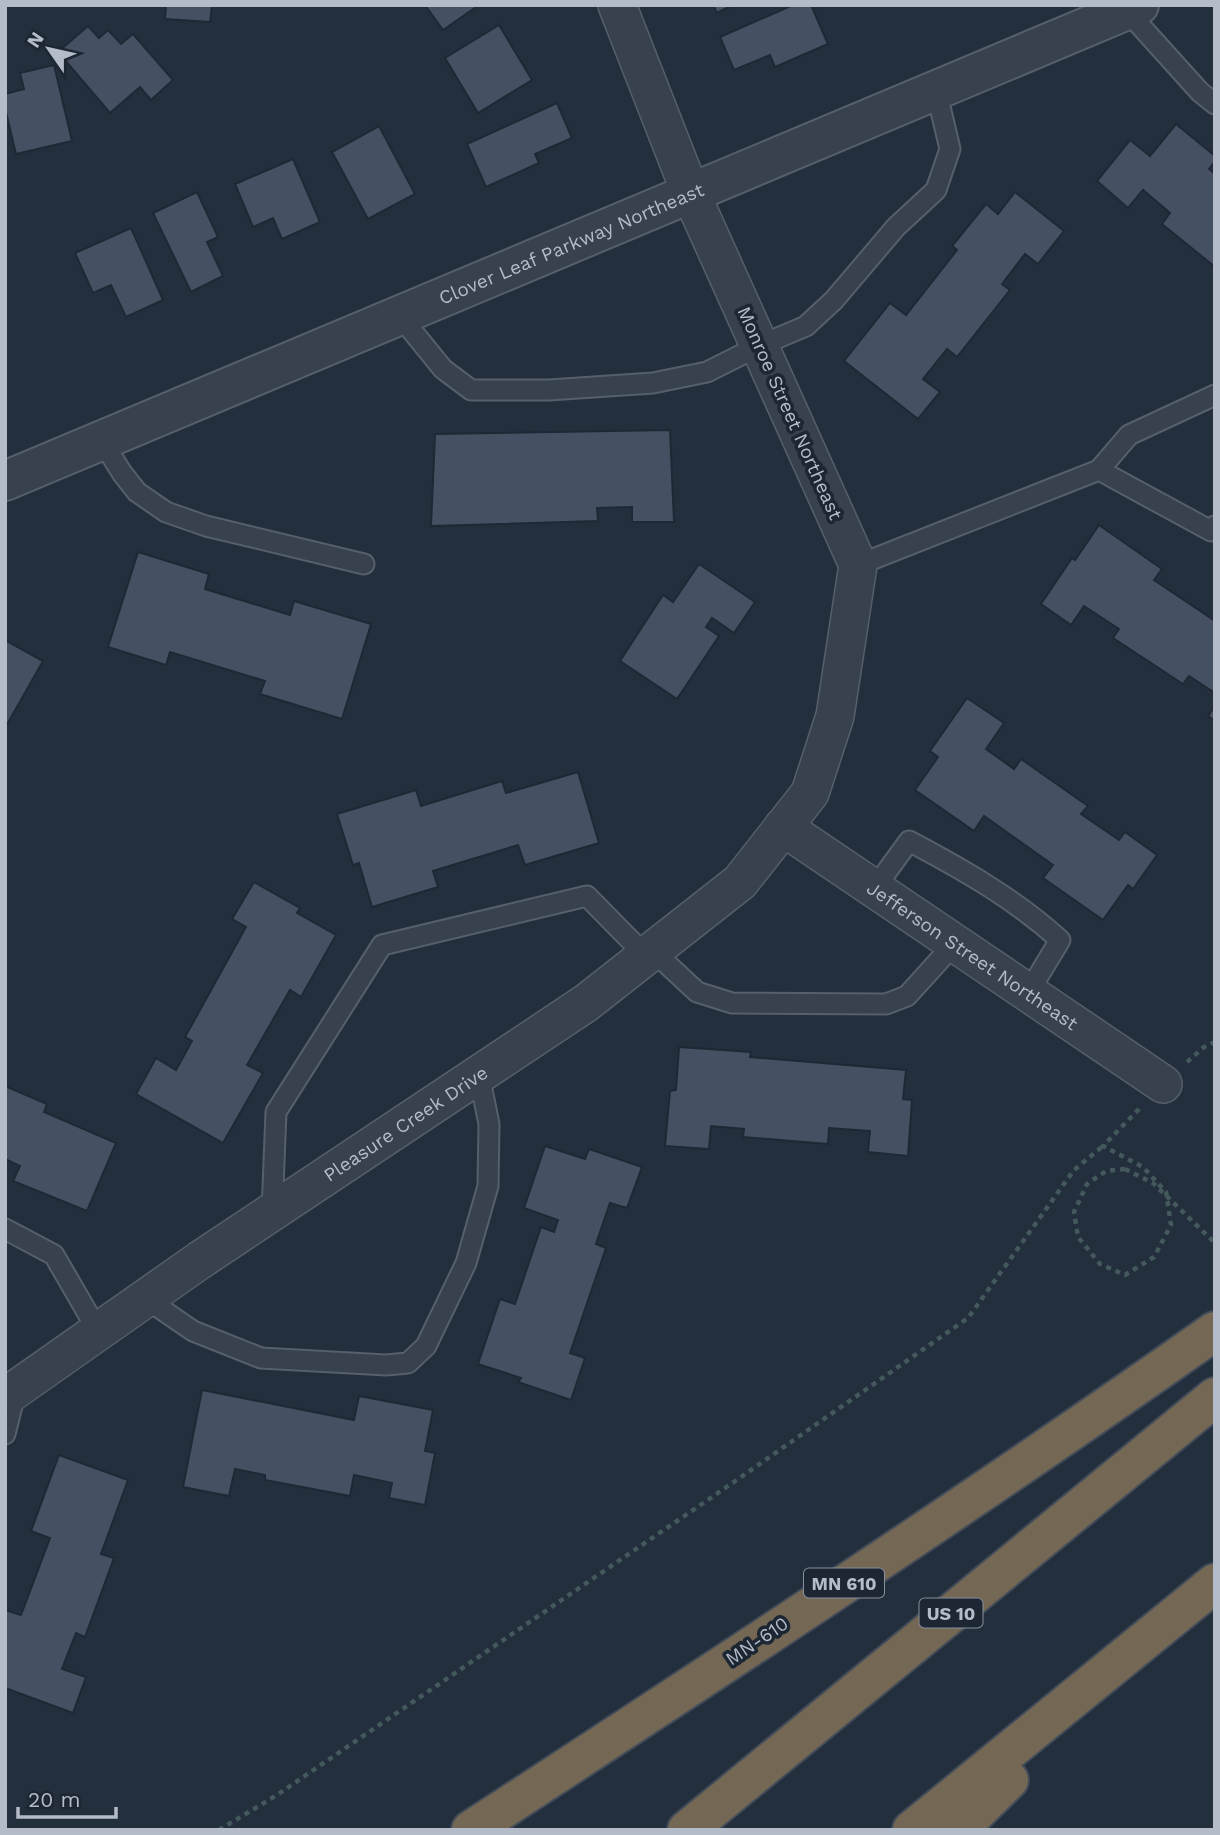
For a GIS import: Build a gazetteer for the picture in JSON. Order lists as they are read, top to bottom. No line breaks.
{"streets":{"highway":["MN 610","US 10","MN-610"],"street":["Clover Leaf Parkway Northeast","Monroe Street Northeast","Jefferson Street Northeast","Pleasure Creek Drive"]},"crossings":[["Clover Leaf Parkway Northeast","Monroe Street Northeast"],["Jefferson Street Northeast","Pleasure Creek Drive"]],"scale_bar":"20 m","north":"top left"}
